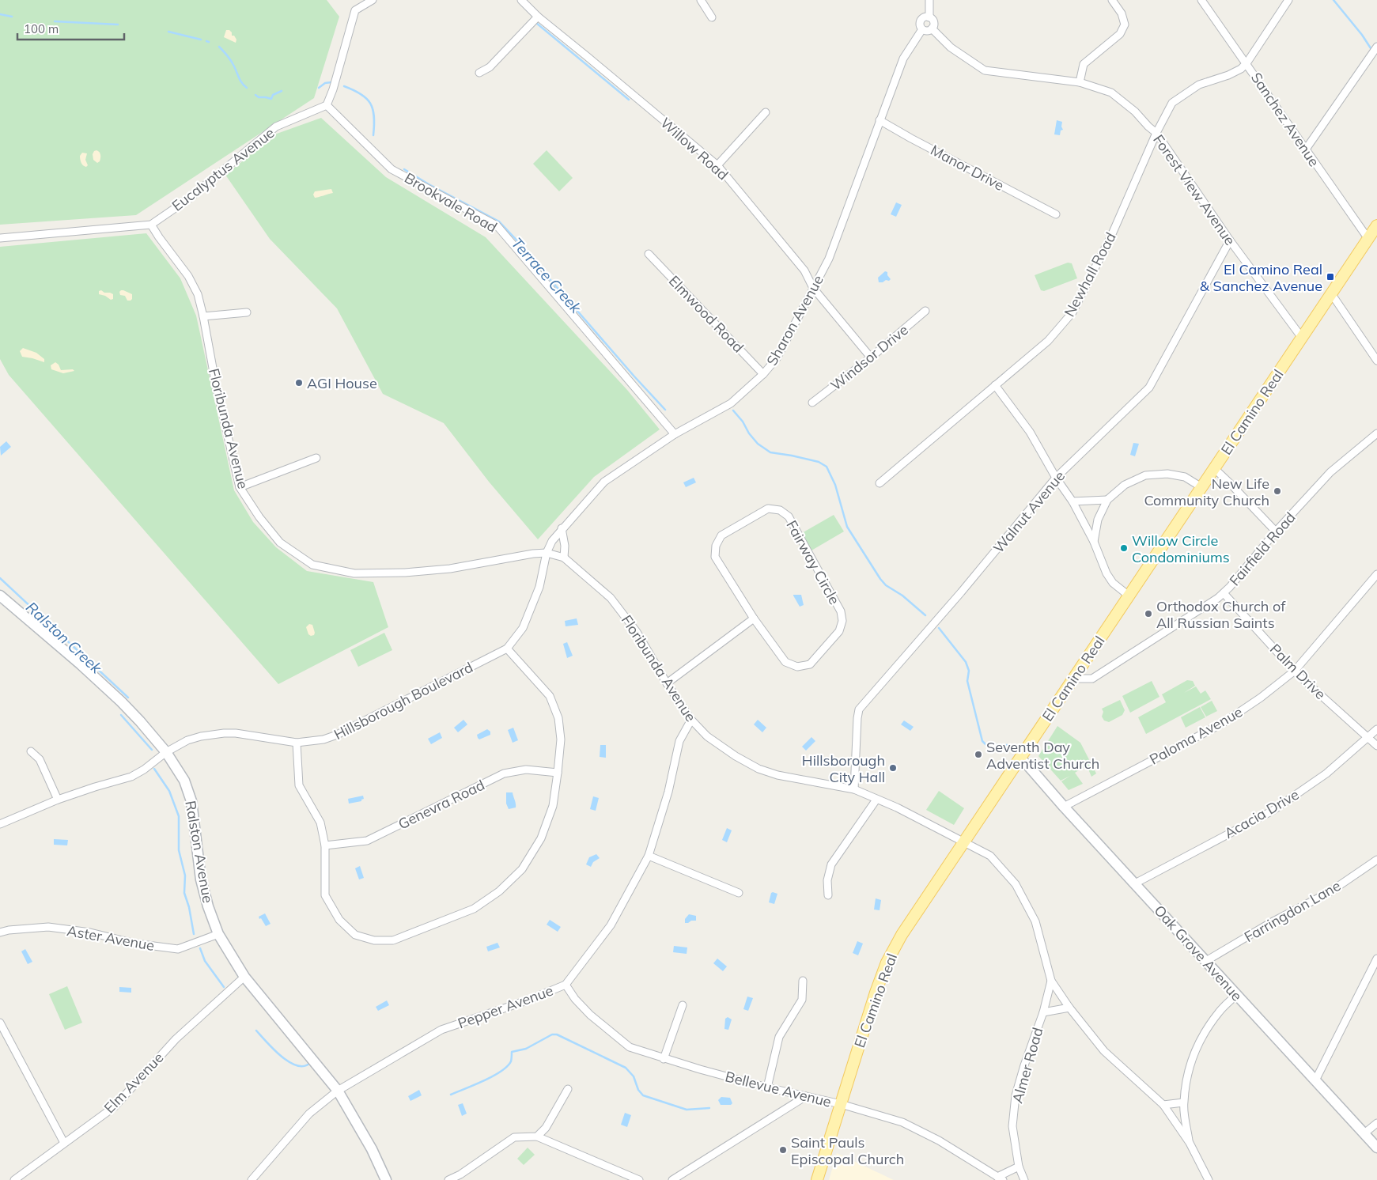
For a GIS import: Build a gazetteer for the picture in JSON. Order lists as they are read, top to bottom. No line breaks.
{"streets":{"main road":["El Camino Real"],"street":["Sanchez Avenue","Willow Road","Manor Drive","Eucalyptus Avenue","Forest View Avenue","Brookvale Road","Newhall Road","Elmwood Road","Sharon Avenue","Windsor Drive","Floribunda Avenue","Walnut Avenue","Fairfield Road","Fairway Circle","Palm Drive","Hillsborough Boulevard","Paloma Avenue","Genevra Road","Acacia Drive","Ralston Avenue","Farringdon Lane","Aster Avenue","Oak Grove Avenue","Pepper Avenue","Almer Road","Elm Avenue","Bellevue Avenue"]},"crossings":[["Sanchez Avenue","Newhall Road"],["Sanchez Avenue","El Camino Real"],["Willow Road","Sharon Avenue"],["Willow Road","Windsor Drive"],["Manor Drive","Sharon Avenue"],["Eucalyptus Avenue","Brookvale Road"],["Eucalyptus Avenue","Floribunda Avenue"],["Forest View Avenue","Newhall Road"],["Forest View Avenue","Sharon Avenue"],["Forest View Avenue","El Camino Real"],["Forest View Avenue","Walnut Avenue"],["Brookvale Road","Sharon Avenue"],["Elmwood Road","Sharon Avenue"],["Sharon Avenue","Floribunda Avenue"],["Sharon Avenue","Hillsborough Boulevard"],["El Camino Real","Floribunda Avenue"],["El Camino Real","Fairfield Road"],["El Camino Real","Oak Grove Avenue"],["El Camino Real","Bellevue Avenue"],["Floribunda Avenue","Walnut Avenue"],["Floribunda Avenue","Hillsborough Boulevard"],["Floribunda Avenue","Pepper Avenue"],["Floribunda Avenue","Almer Road"],["Fairfield Road","Palm Drive"],["Palm Drive","Paloma Avenue"],["Palm Drive","Acacia Drive"],["Hillsborough Boulevard","Ralston Avenue"],["Paloma Avenue","Oak Grove Avenue"],["Acacia Drive","Oak Grove Avenue"],["Ralston Avenue","Aster Avenue"],["Ralston Avenue","Pepper Avenue"],["Ralston Avenue","Elm Avenue"],["Farringdon Lane","Oak Grove Avenue"],["Pepper Avenue","Bellevue Avenue"]],"water":["Terrace Creek","Ralston Creek"],"places":{"transit":["El Camino Real & Sanchez Avenue"],"other":["AGI House","New Life Community Church","Willow Circle Condominiums","Orthodox Church of All Russian Saints","Seventh Day Adventist Church","Hillsborough City Hall","Saint Pauls Episcopal Church"]},"scale_bar":"100 m"}
